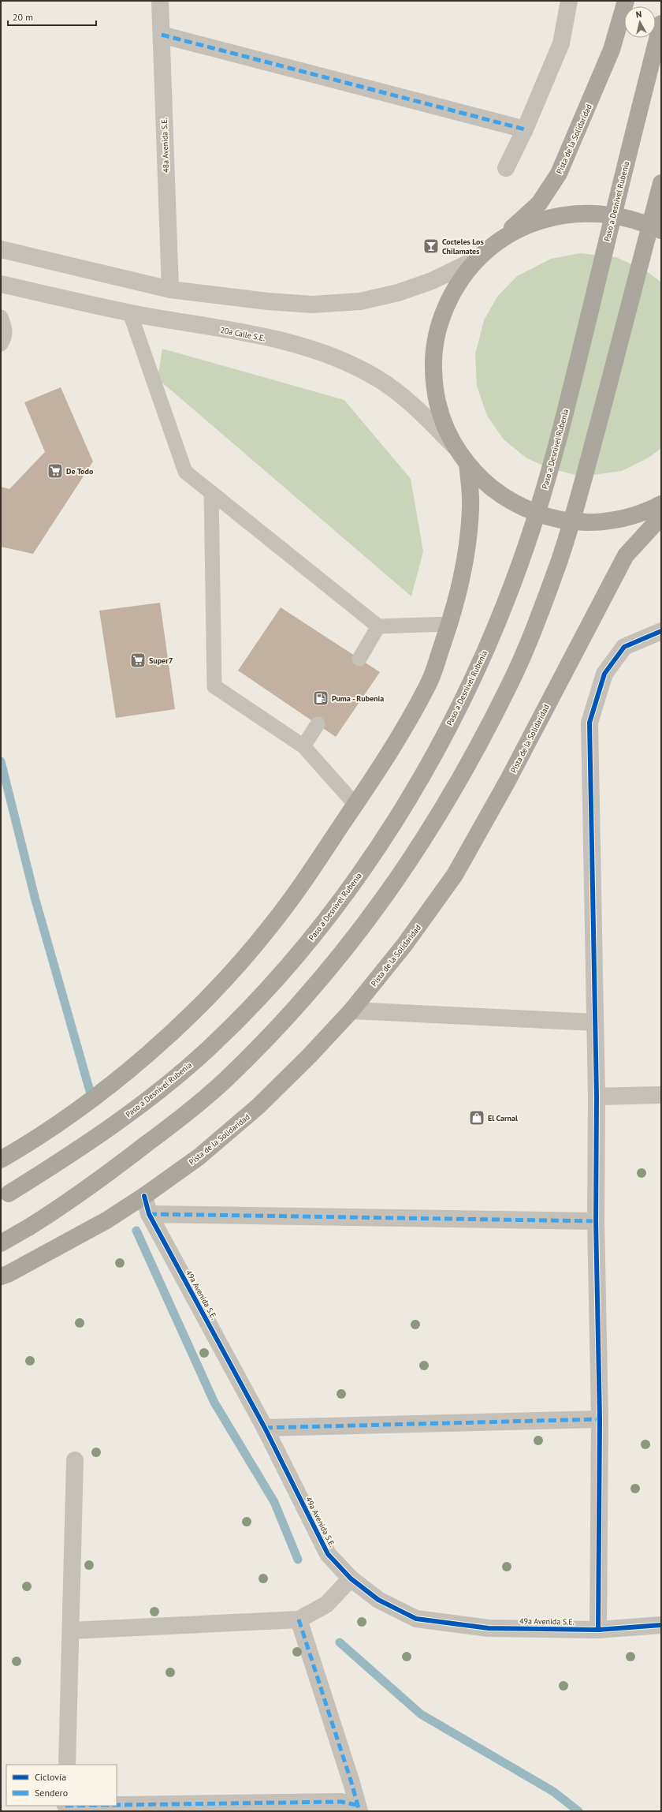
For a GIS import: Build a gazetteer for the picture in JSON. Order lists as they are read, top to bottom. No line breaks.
{"streets":{"main road":["Pista de la Solidaridad","Paso a Desnivel Rubenia"],"street":["48a Avenida S.E.","20a Calle S.E.","49a Avenida S.E."]},"crossings":[["Pista de la Solidaridad","49a Avenida S.E."]],"places":{"bar":["Cocteles Los Chilamates"],"supermarket":["De Todo","Super7"],"fuel station":["Puma - Rubenia"],"shop":["El Carnal"]},"legend":["Ciclovía","Sendero"],"scale_bar":"20 m","north":"top"}
